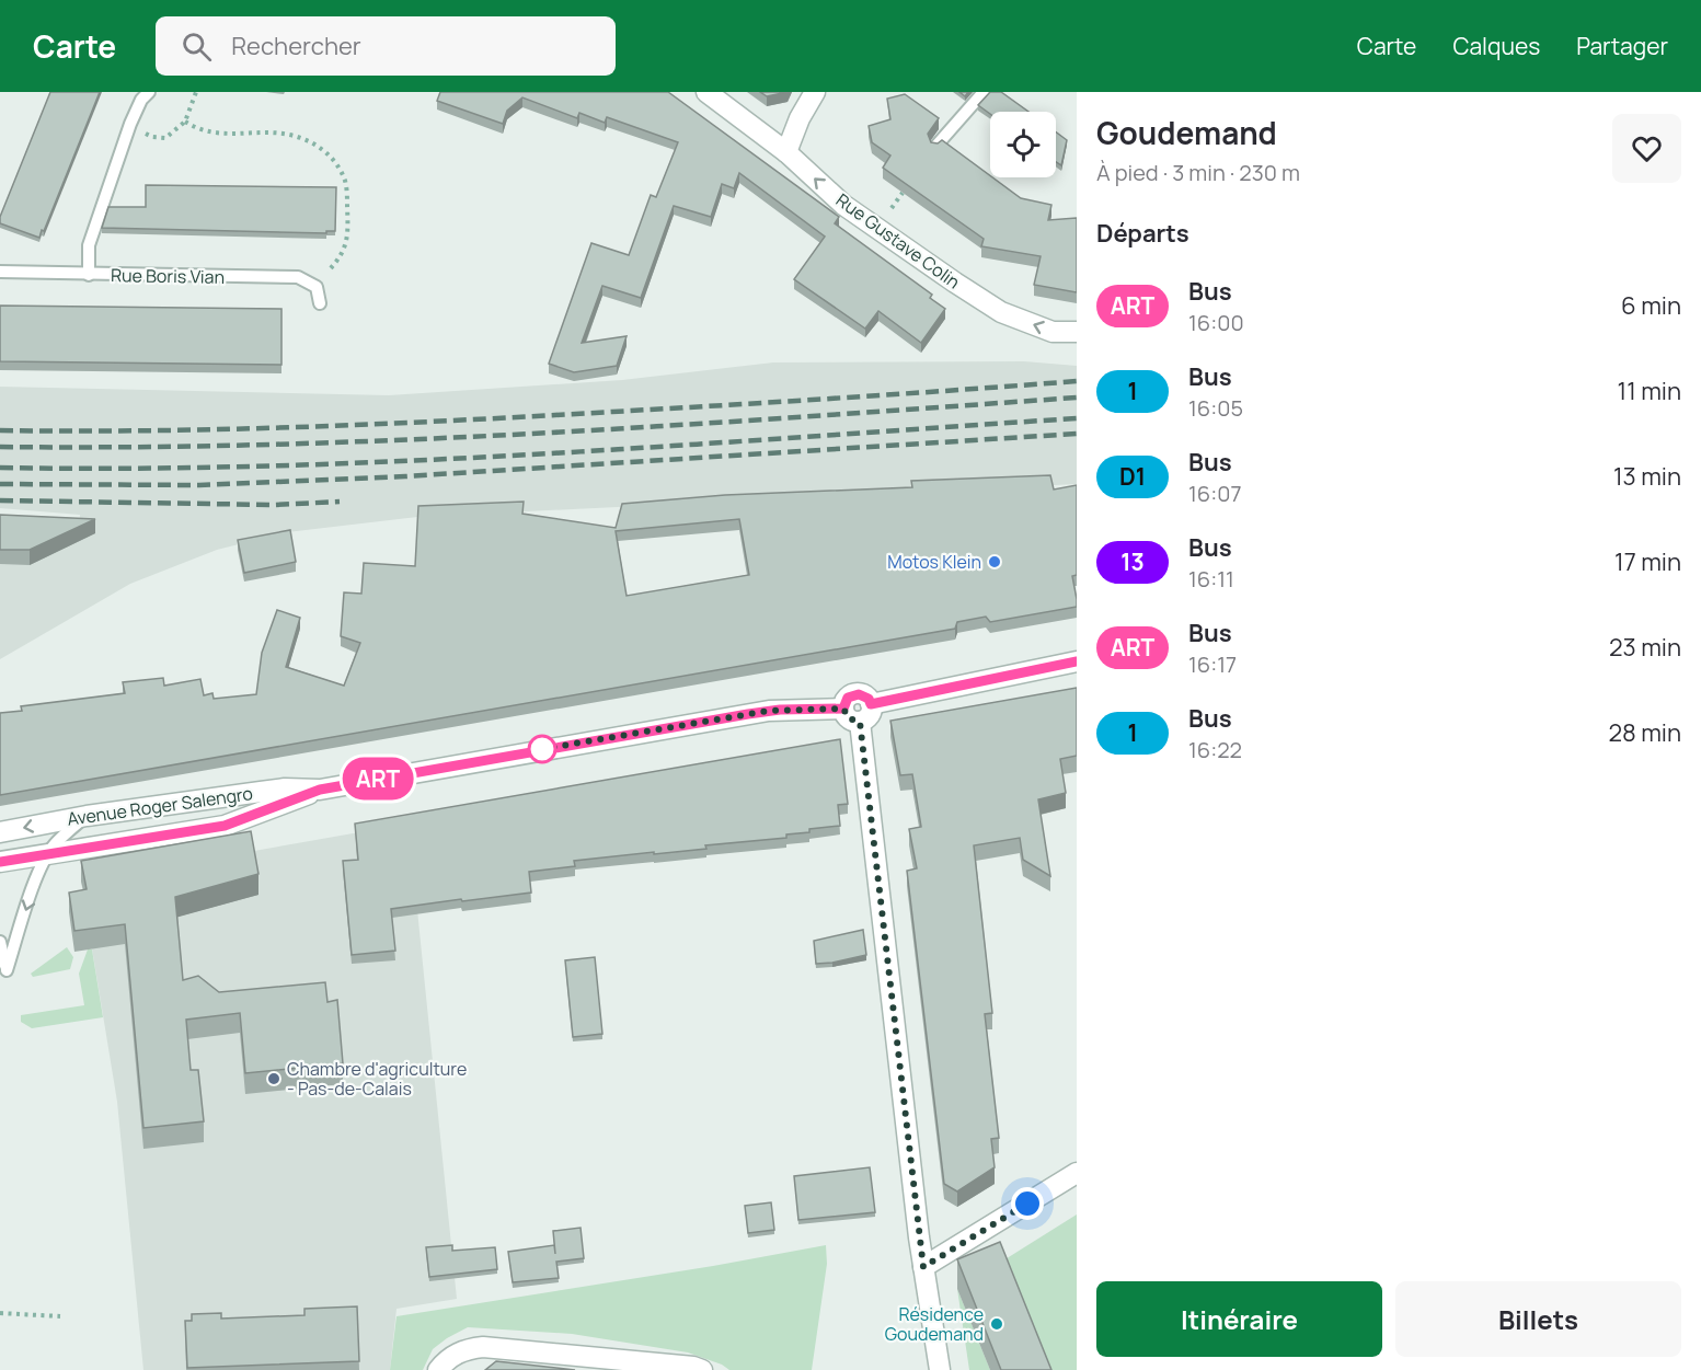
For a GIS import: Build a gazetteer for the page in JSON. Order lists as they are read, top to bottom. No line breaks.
{"streets":{"street":["Rue Gustave Colin","Avenue Roger Salengro"],"lane":["Rue Boris Vian"]},"one_way":["Rue Gustave Colin"],"places":["Motos Klein","Chambre d'agriculture - Pas-de-Calais","Résidence Goudemand"],"lines":["bus line ART"],"page":{"header":"Carte","search":"Rechercher","nav":["Carte","Calques","Partager"],"on_map":"ART","heading":[["Goudemand","À pied · 3 min · 230 m"],"Départs"],"list":[{"mark":"ART","name":"Bus","note":"16:00","value":"6 min"},{"mark":"1","name":"Bus","note":"16:05","value":"11 min"},{"mark":"D1","name":"Bus","note":"16:07","value":"13 min"},{"mark":"13","name":"Bus","note":"16:11","value":"17 min"},{"mark":"ART","name":"Bus","note":"16:17","value":"23 min"},{"mark":"1","name":"Bus","note":"16:22","value":"28 min"}],"buttons":["Itinéraire","Billets"]}}
